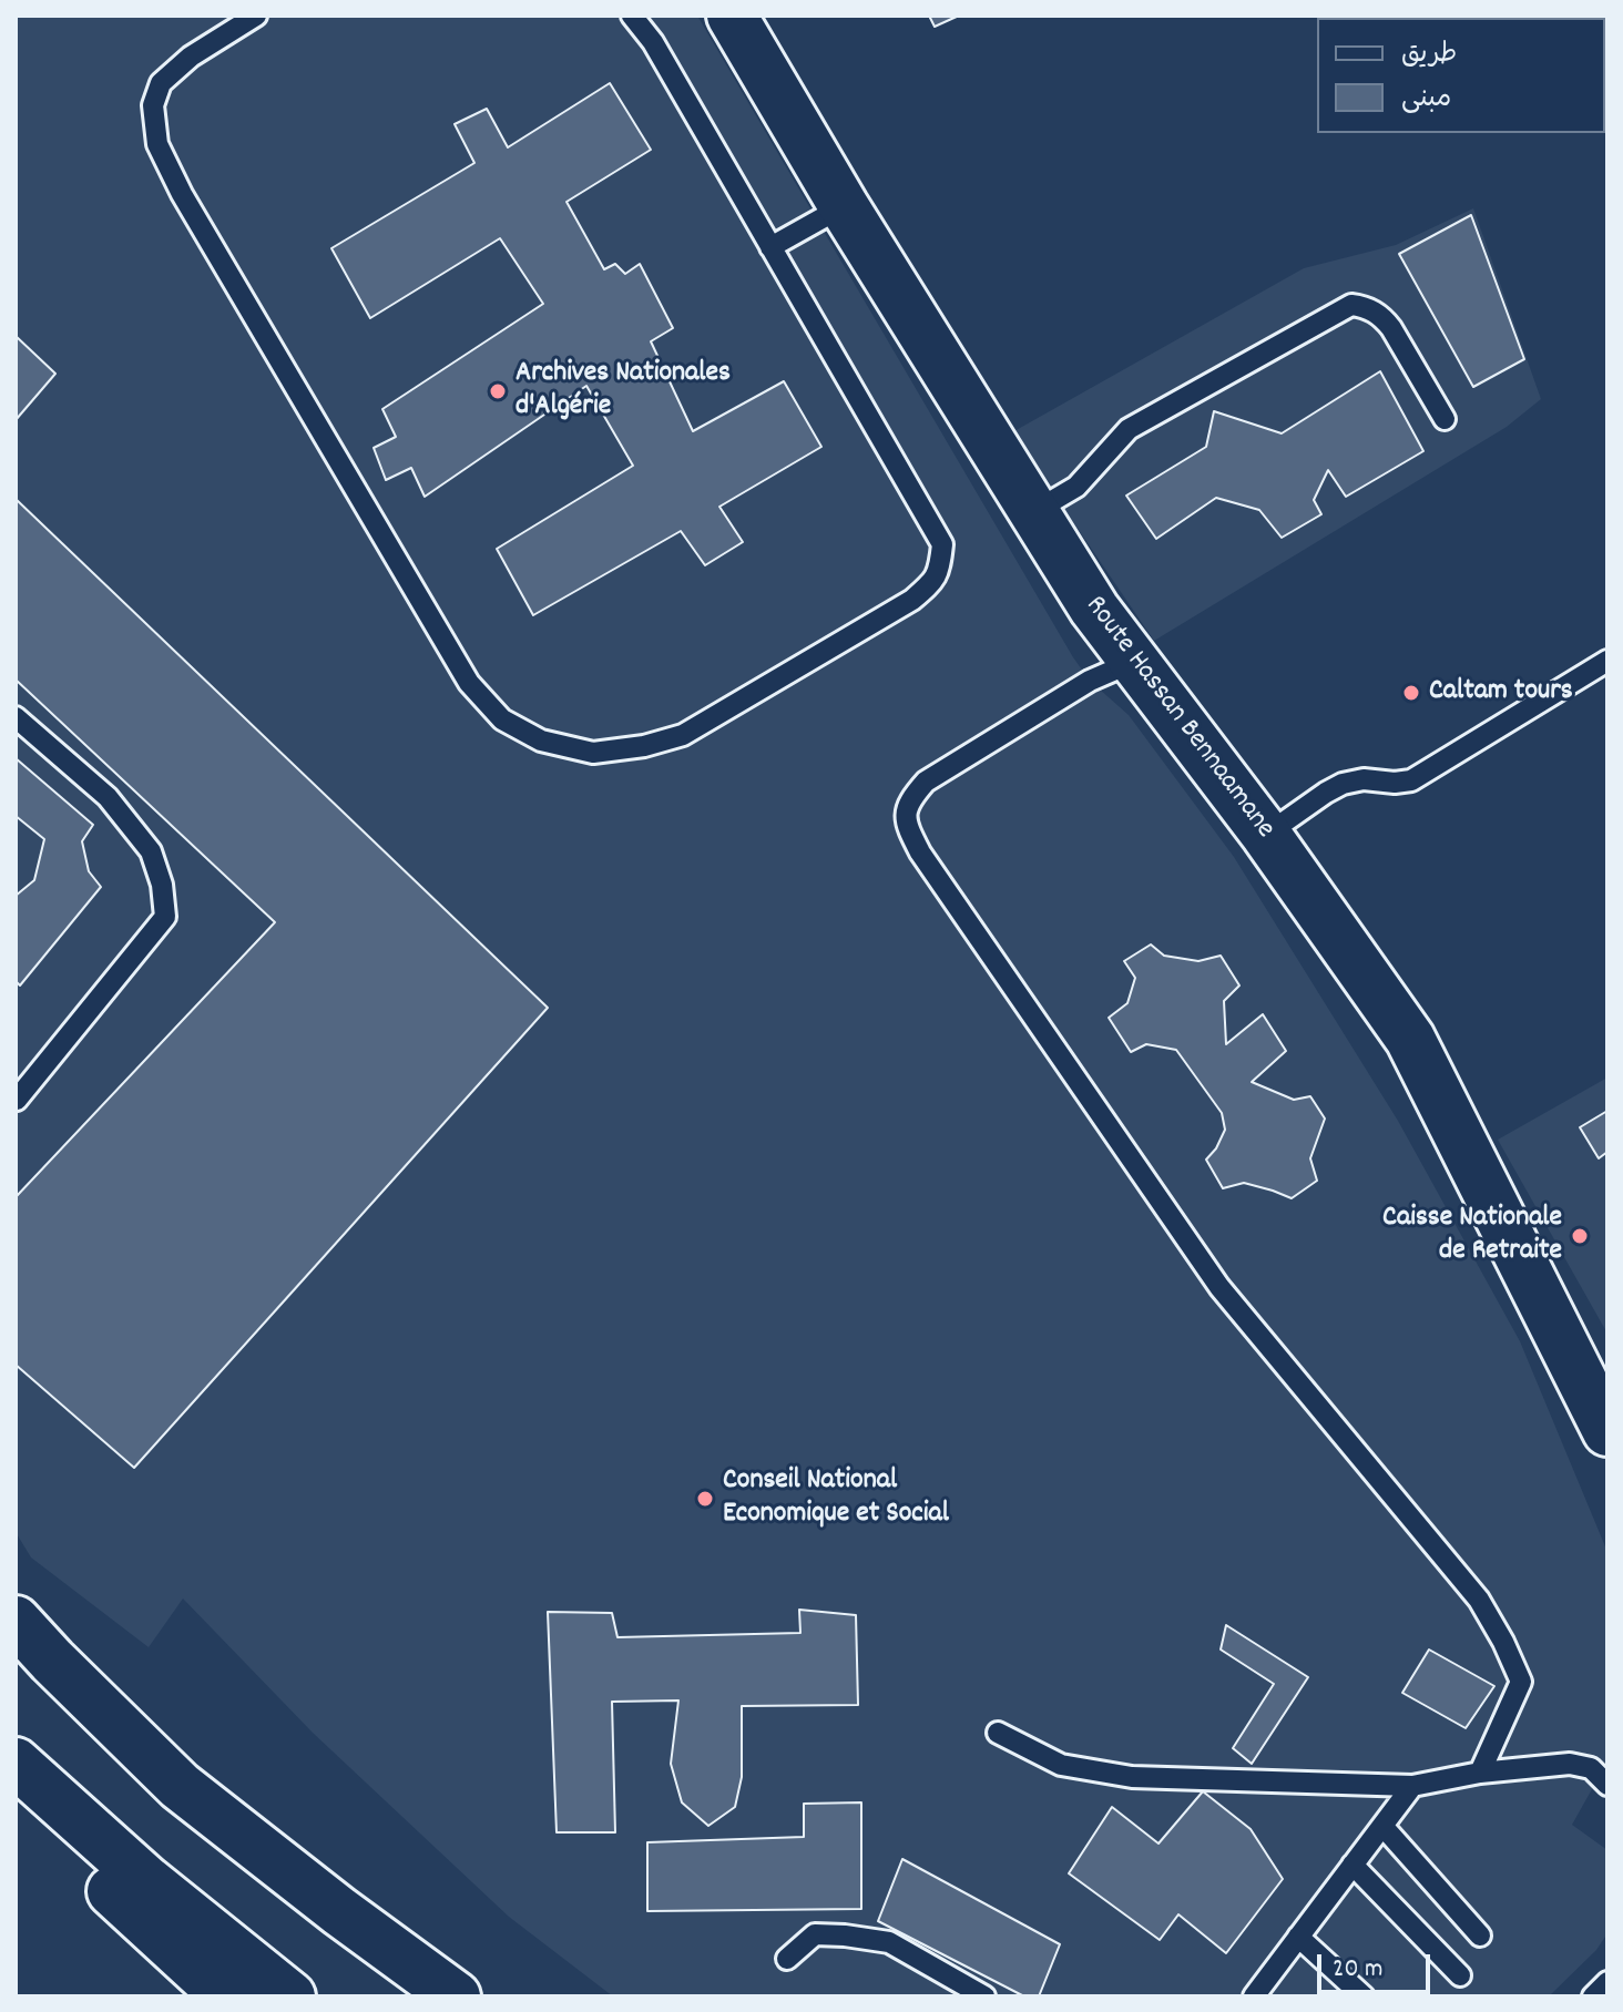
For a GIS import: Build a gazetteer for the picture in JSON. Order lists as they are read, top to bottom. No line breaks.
{"streets":{"main road":["Route Hassan Bennaamane"]},"places":["Archives Nationales d'Algérie","Caltam tours","Caisse Nationale de Retraite","Conseil National Economique et Social"],"legend":["طريق","مبنى"],"scale_bar":"20 m"}
